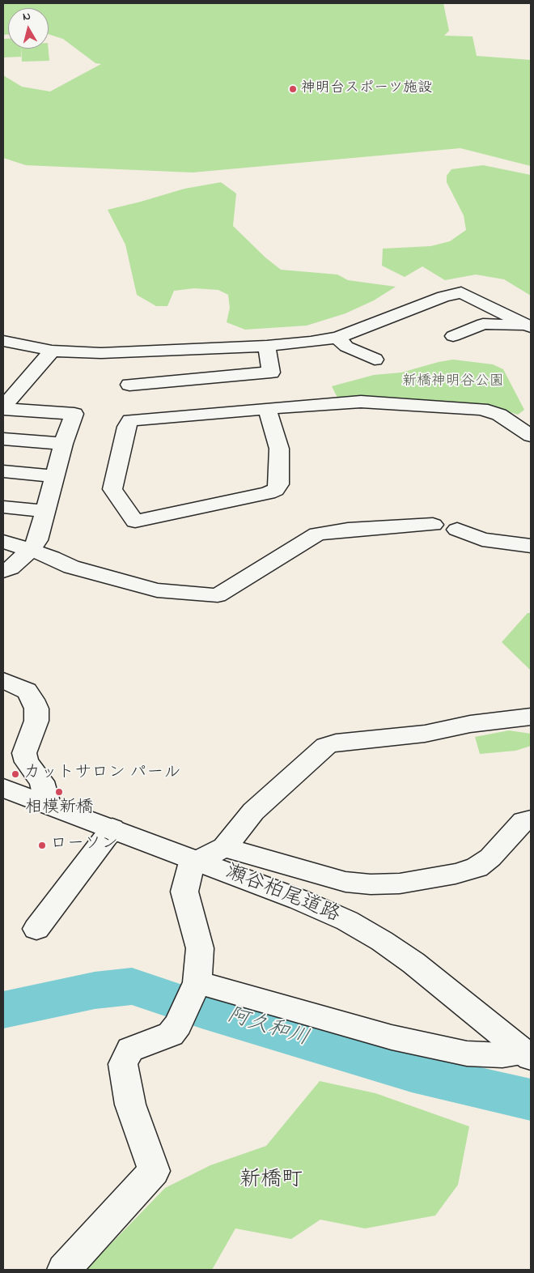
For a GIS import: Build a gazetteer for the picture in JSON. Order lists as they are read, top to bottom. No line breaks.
{"streets":{"street":["瀬谷柏尾道路"]},"districts":["新橋町"],"water":["阿久和川"],"parks":["新橋神明谷公園"],"places":["神明台スポーツ施設","カットサロン パール","相模新橋","ローソン"],"north":"top"}
